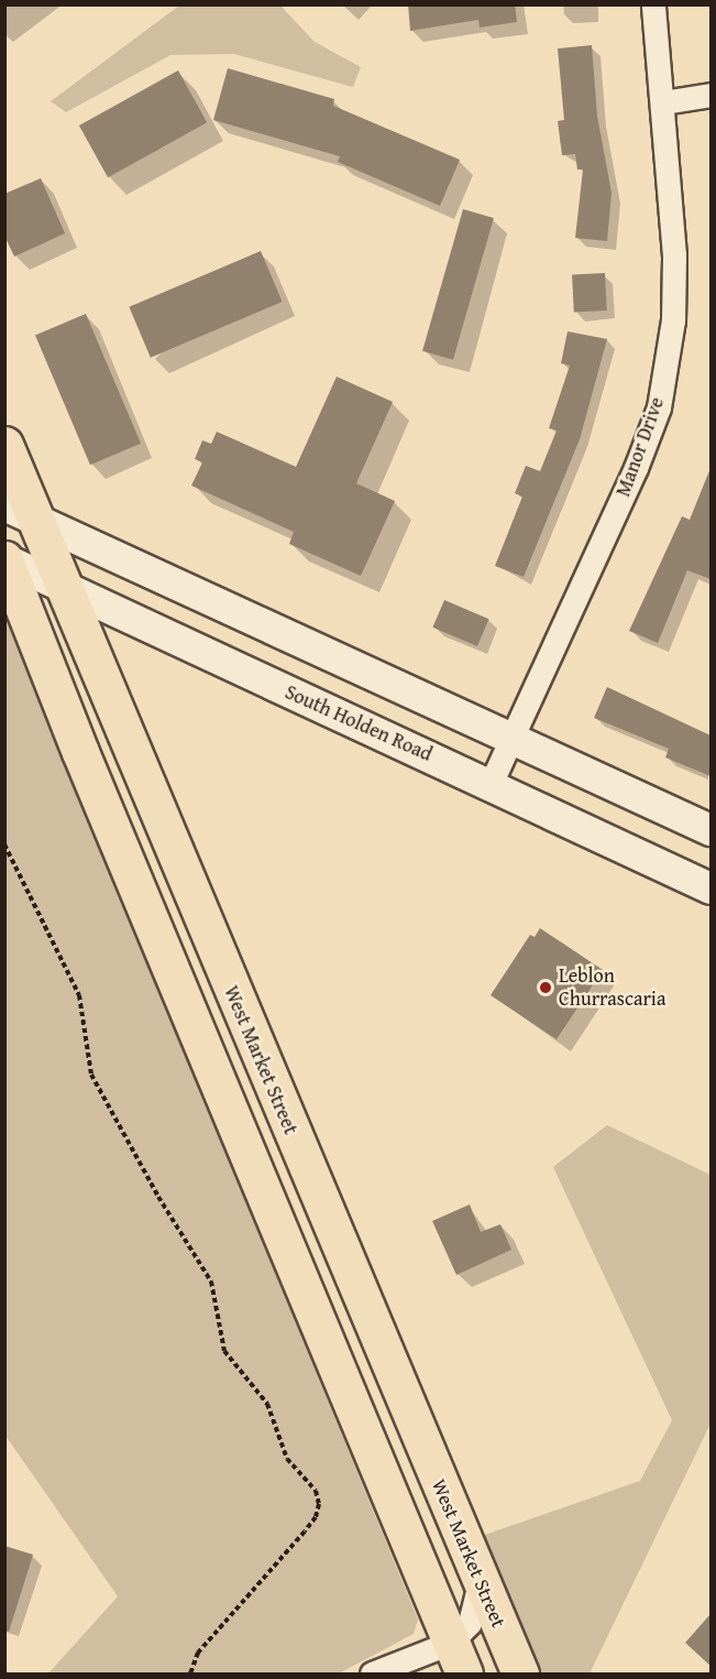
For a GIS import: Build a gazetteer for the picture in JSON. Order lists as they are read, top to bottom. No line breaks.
{"streets":{"main road":["South Holden Road","West Market Street"],"street":["Manor Drive"]},"crossings":[["Manor Drive","South Holden Road"],["South Holden Road","West Market Street"]],"places":["Leblon Churrascaria"]}
